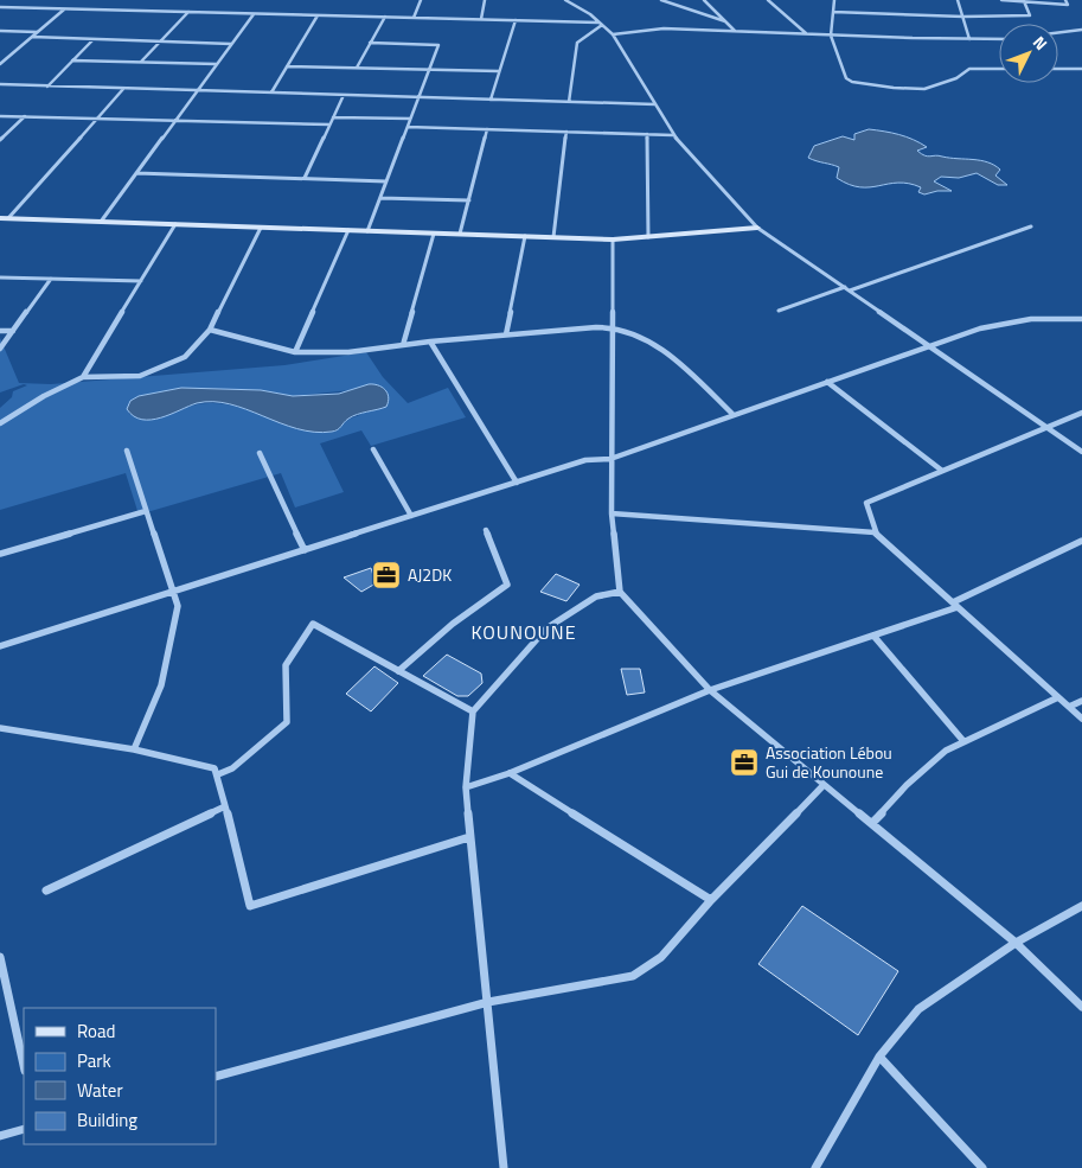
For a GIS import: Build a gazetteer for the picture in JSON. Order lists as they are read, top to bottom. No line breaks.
{"districts":["KOUNOUNE"],"places":{"office":["AJ2DK","Association Lébou Gui de Kounoune"]},"legend":["Road","Park","Water","Building"],"north":"top right"}
